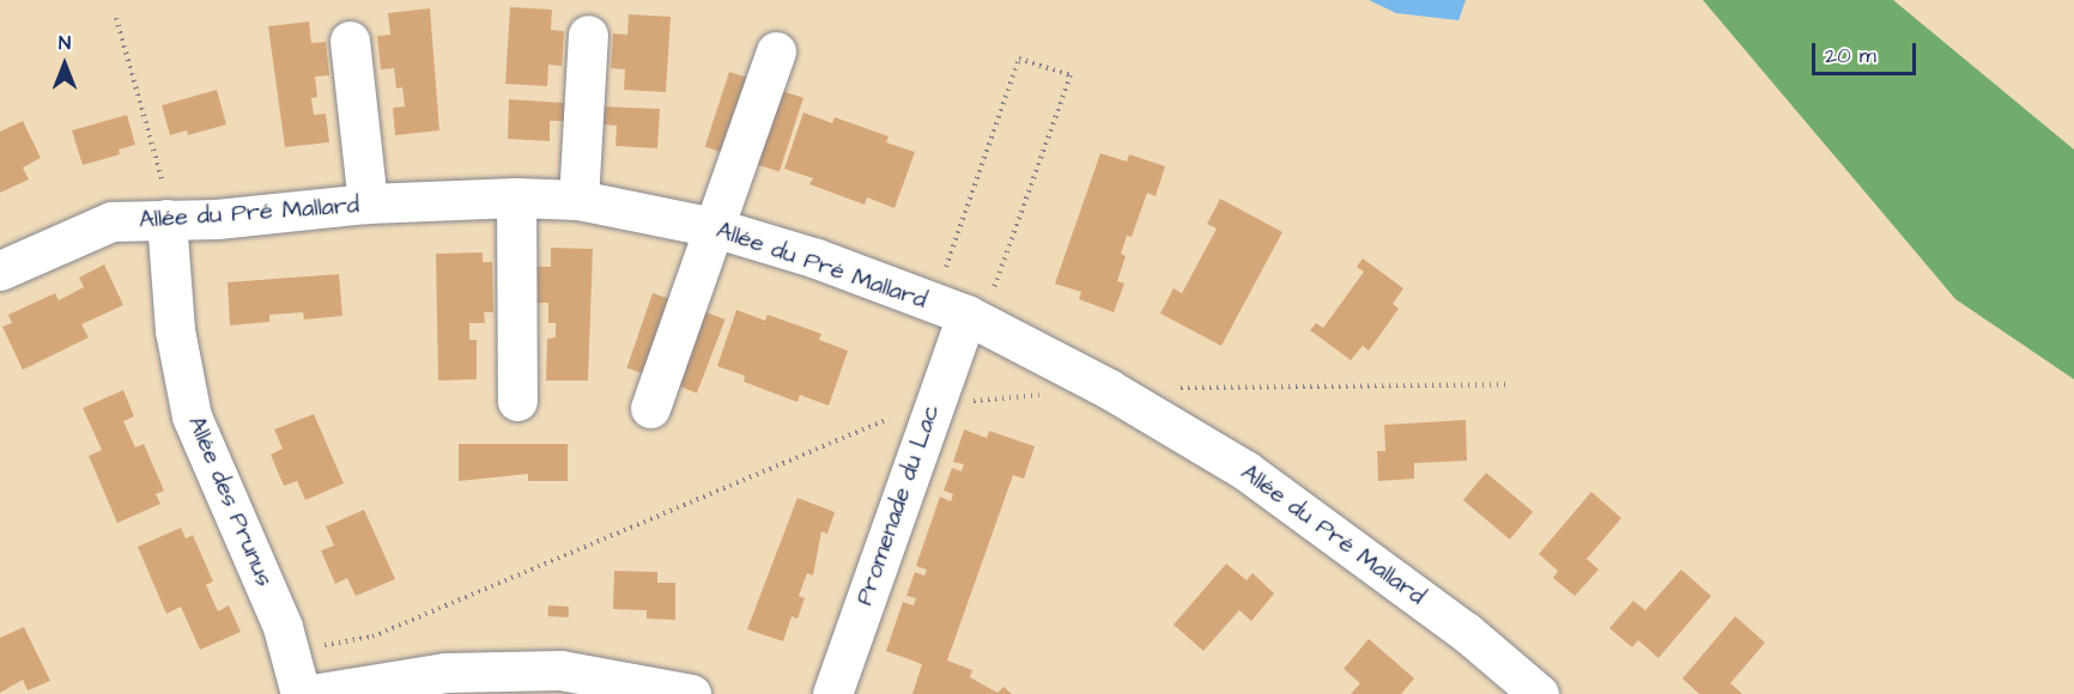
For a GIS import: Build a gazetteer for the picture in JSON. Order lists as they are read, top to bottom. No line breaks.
{"streets":{"street":["Allée du Pré Mallard","Allée des Prunus","Promenade du Lac"]},"crossings":[["Allée du Pré Mallard","Allée des Prunus"],["Allée du Pré Mallard","Promenade du Lac"]],"scale_bar":"20 m","north":"top"}
